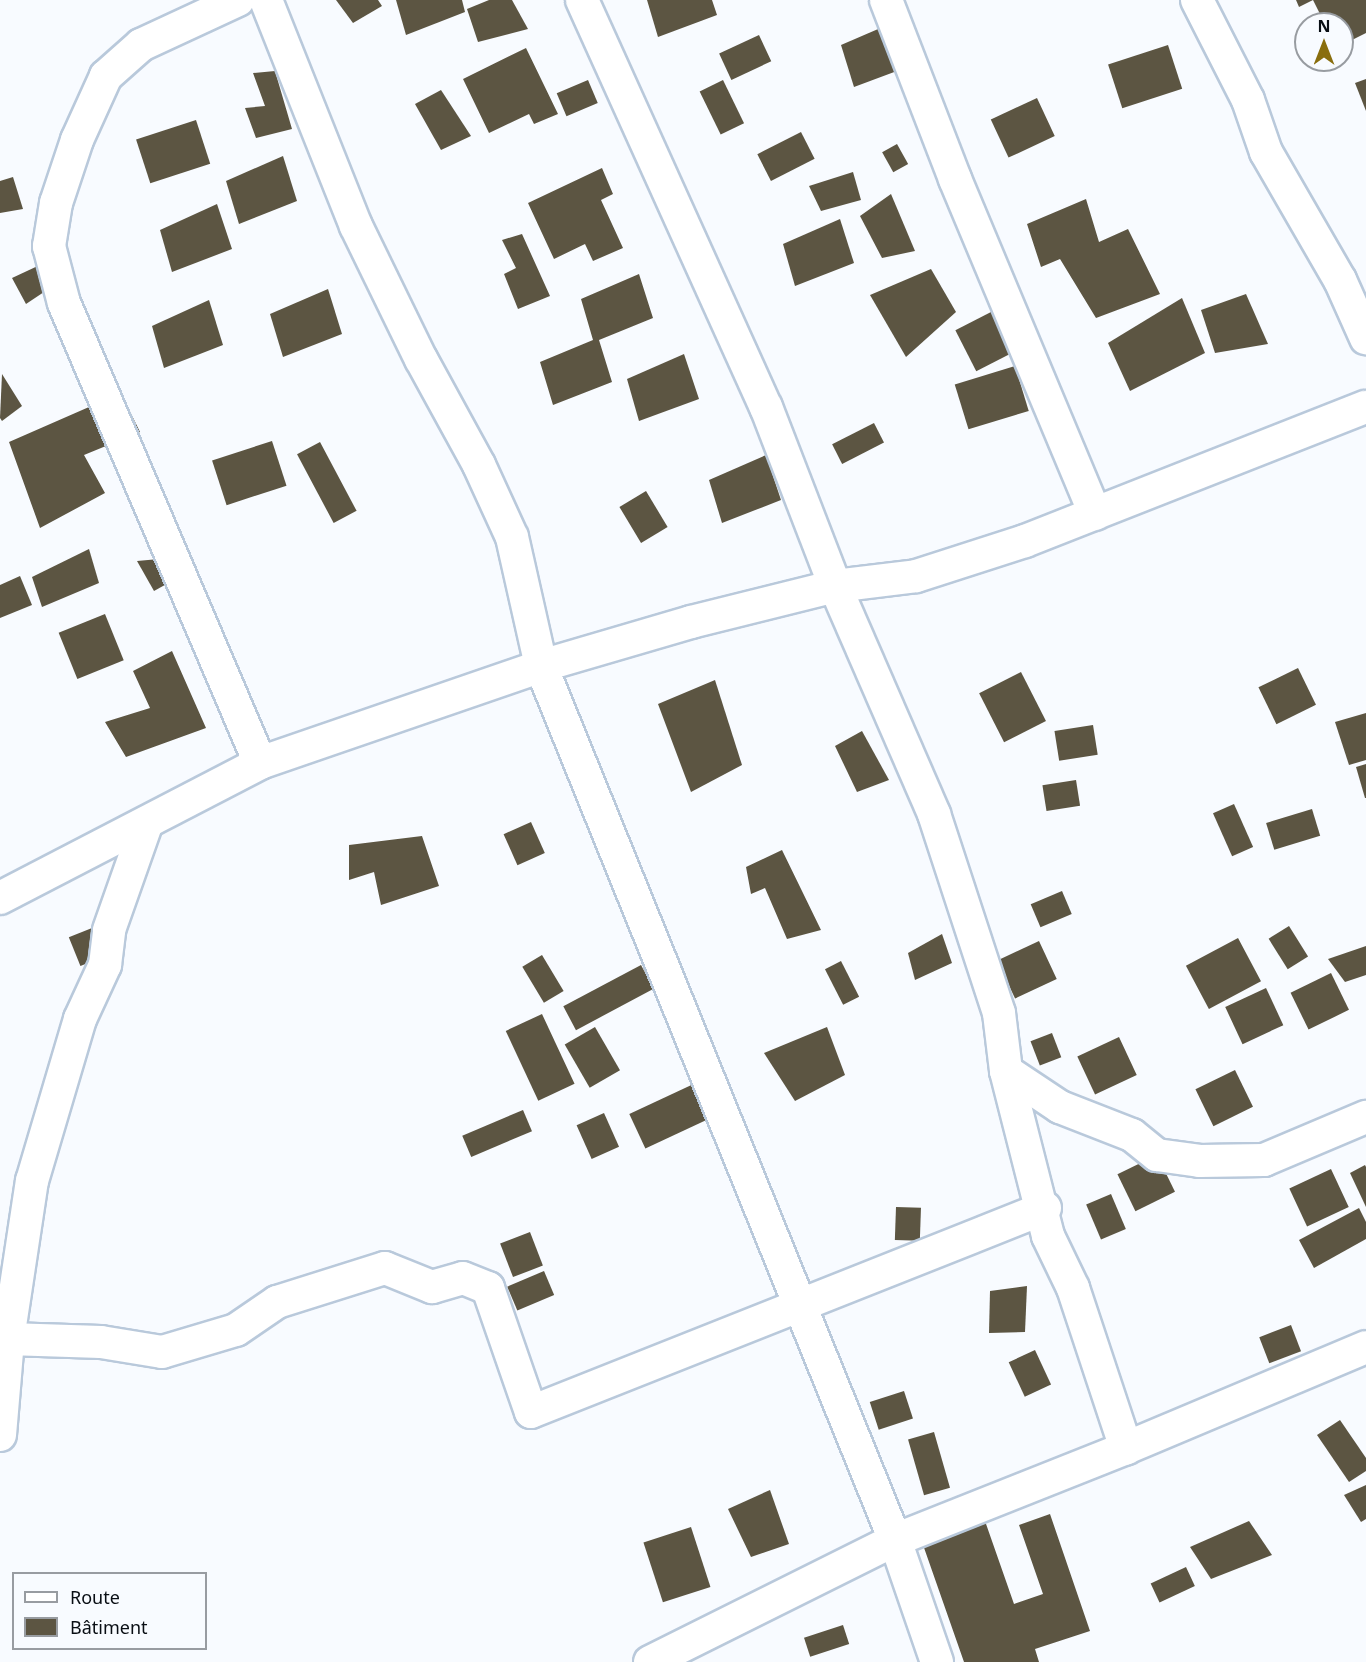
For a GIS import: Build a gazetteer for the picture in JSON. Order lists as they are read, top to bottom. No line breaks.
{"legend":["Route","Bâtiment"],"north":"top"}
